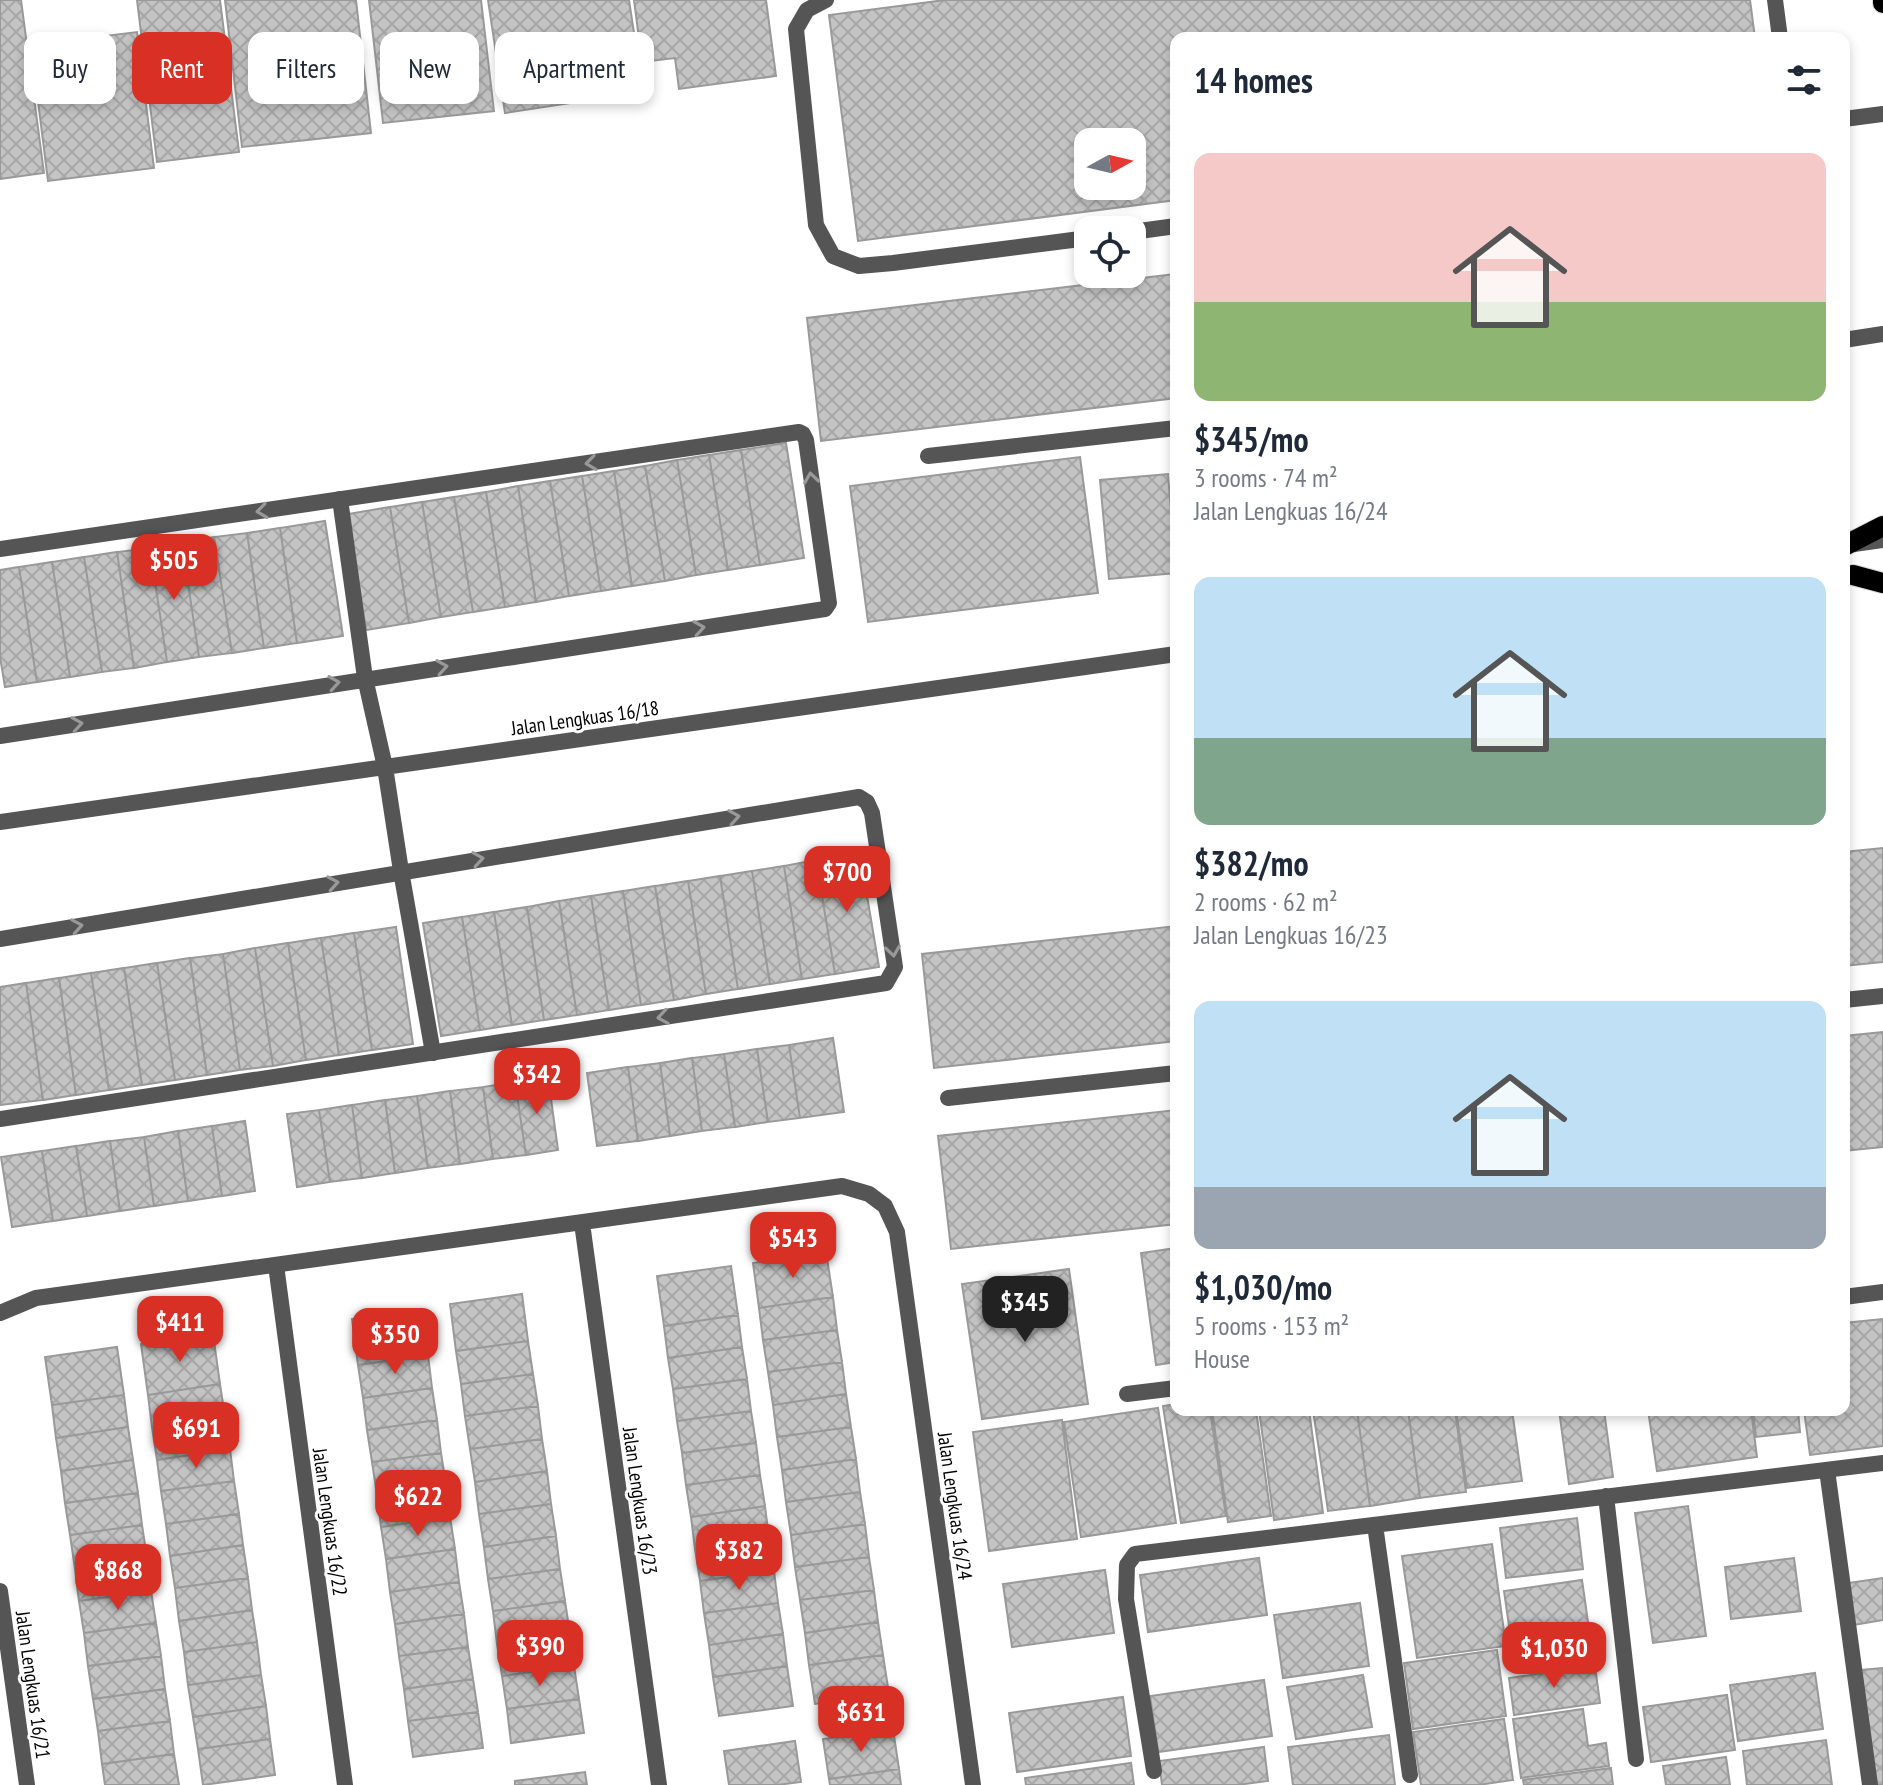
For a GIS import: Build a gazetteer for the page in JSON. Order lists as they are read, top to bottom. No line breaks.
{"streets":{"street":["Jalan Lengkuas 16/18","Jalan Lengkuas 16/23","Jalan Lengkuas 16/24","Jalan Lengkuas 16/22","Jalan Lengkuas 16/21"]},"crossings":[["Jalan Lengkuas 16/23","Jalan Lengkuas 16/24"]],"north":"right","page":{"chip":["Buy","Rent","Filters","New","Apartment"],"heading":"14 homes","list":[{"name":"$345/mo","note":"3 rooms · 74 m² · Jalan Lengkuas 16/24"},{"name":"$382/mo","note":"2 rooms · 62 m² · Jalan Lengkuas 16/23"},{"name":"$1,030/mo","note":"5 rooms · 153 m² · House"}],"price":["$505","$700","$342","$543","$345","$411","$350","$691","$622","$382","$868","$390","$1,030","$631"]}}
